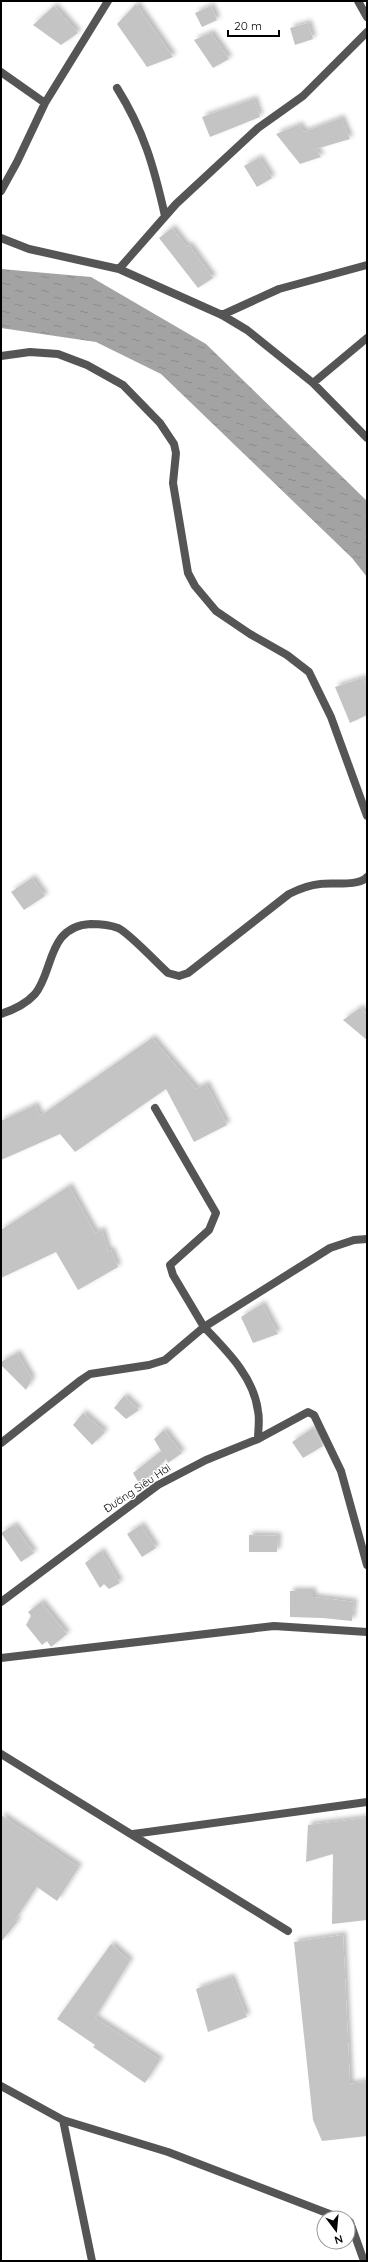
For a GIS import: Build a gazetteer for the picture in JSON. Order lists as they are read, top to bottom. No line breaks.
{"streets":{"street":["Đường Siêu Hài"]},"scale_bar":"20 m","north":"bottom"}
